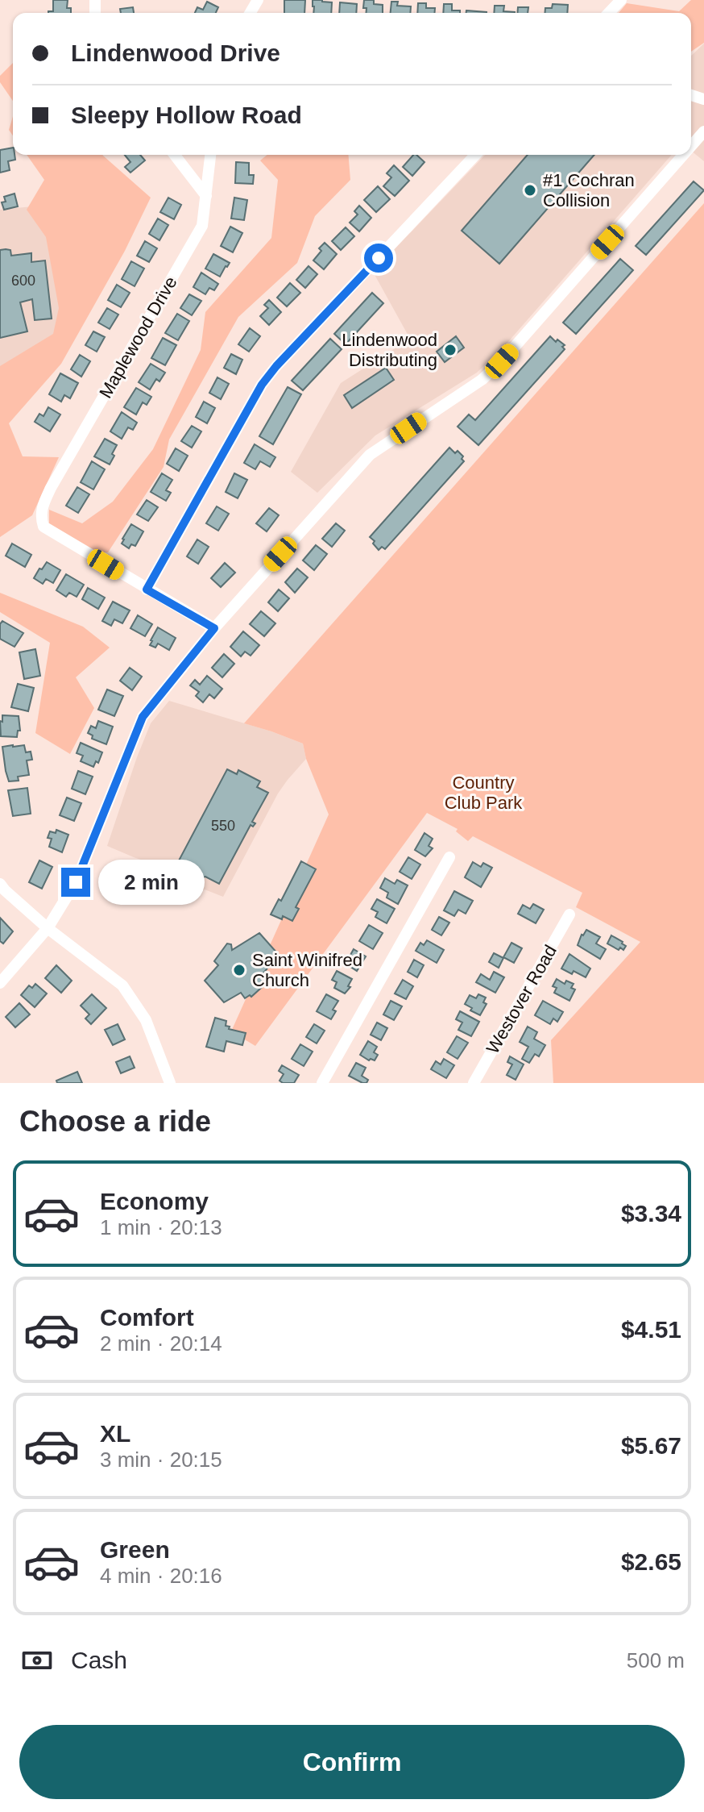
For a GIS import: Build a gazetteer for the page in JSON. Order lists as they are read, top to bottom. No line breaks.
{"streets":{"street":["Maplewood Drive","Westover Road"]},"parks":["Country Club Park"],"places":["#1 Cochran Collision","Lindenwood Distributing","Saint Winifred Church"],"house_numbers":["600","550"],"page":{"banner":["Lindenwood Drive","Sleepy Hollow Road"],"bubble":"2 min","heading":"Choose a ride","list":[{"name":"Economy","note":"1 min · 20:13","value":"$3.34"},{"name":"Comfort","note":"2 min · 20:14","value":"$4.51"},{"name":"XL","note":"3 min · 20:15","value":"$5.67"},{"name":"Green","note":"4 min · 20:16","value":"$2.65"}],"pay":["Cash","500 m"],"buttons":"Confirm"}}
